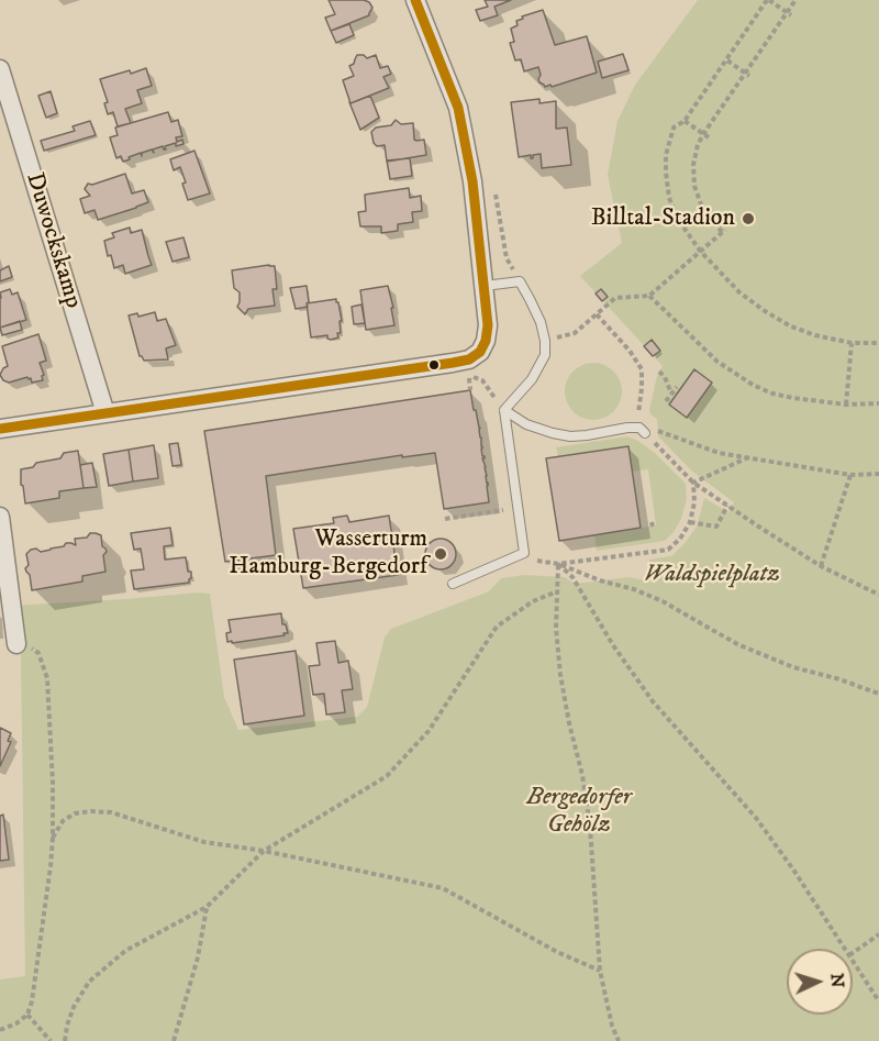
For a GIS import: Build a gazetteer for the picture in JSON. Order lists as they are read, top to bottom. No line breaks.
{"streets":{"street":["Duwockskamp"]},"parks":["Waldspielplatz","Bergedorfer Gehölz"],"places":["Billtal-Stadion","Wasserturm Hamburg-Bergedorf"],"north":"right"}
